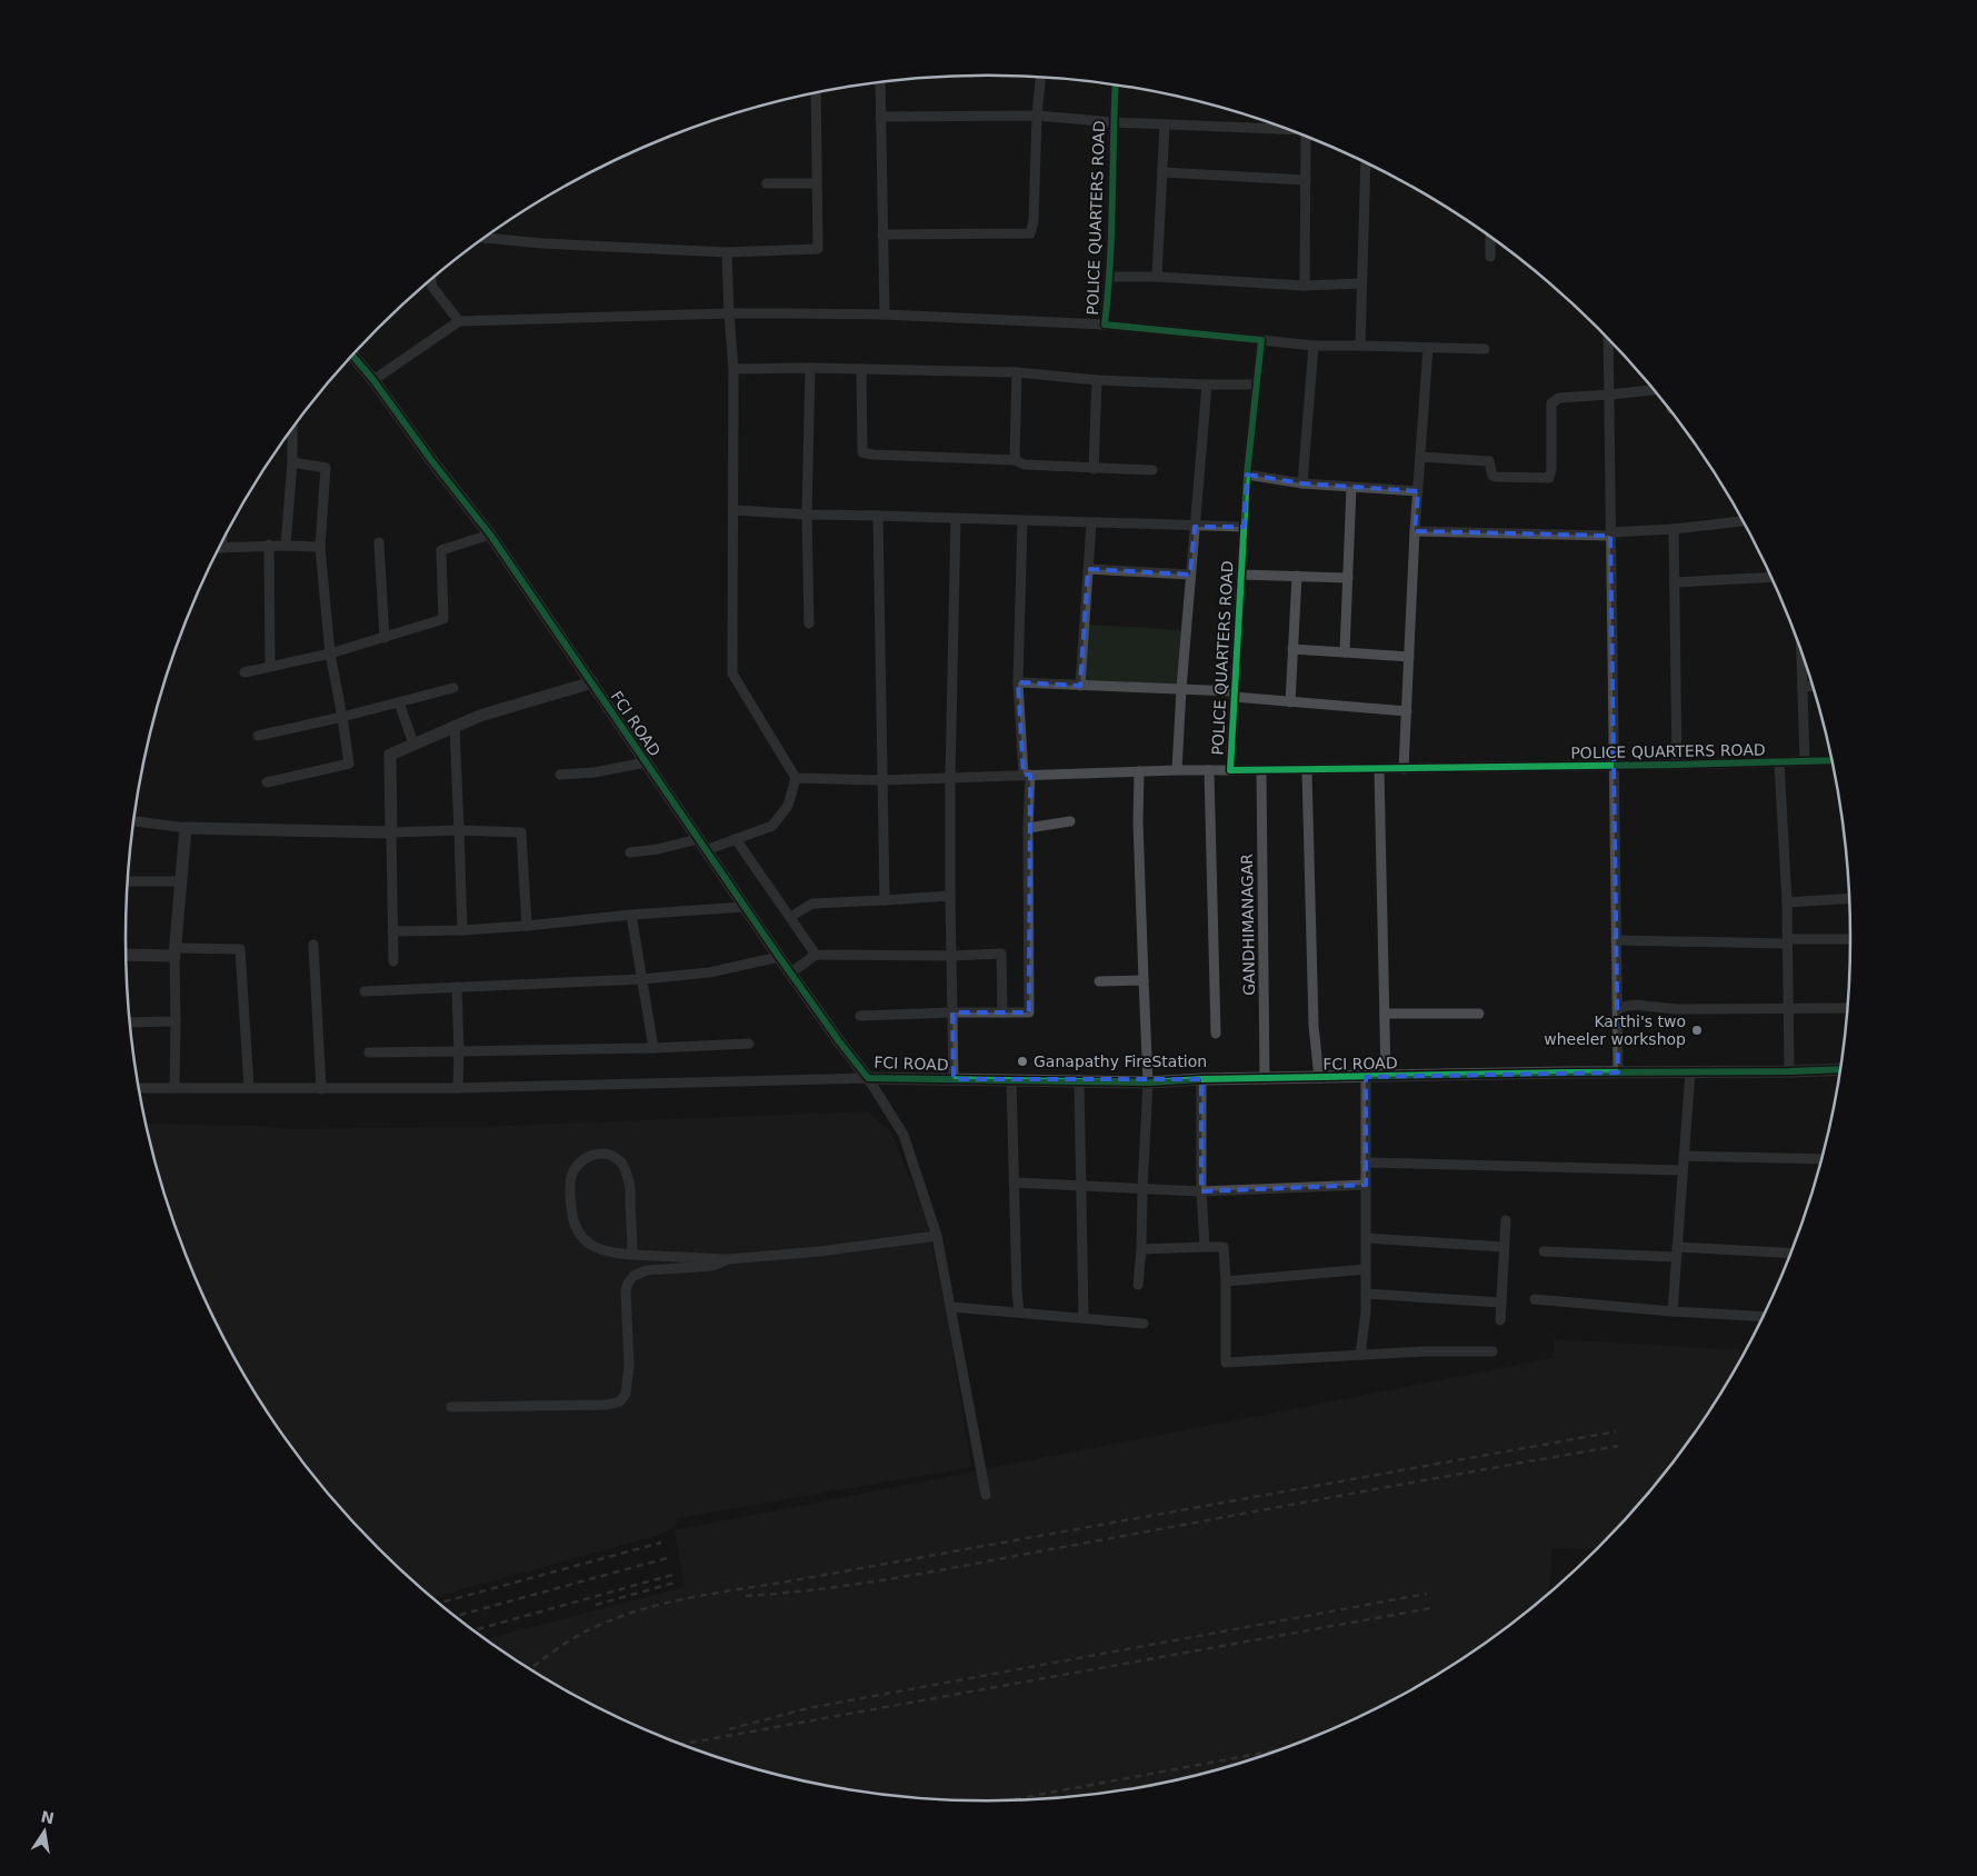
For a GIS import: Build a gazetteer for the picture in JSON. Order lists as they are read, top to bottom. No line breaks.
{"streets":{"street":["POLICE QUARTERS ROAD","FCI ROAD","GANDHIMANAGAR"]},"crossings":[["POLICE QUARTERS ROAD","GANDHIMANAGAR"],["FCI ROAD","GANDHIMANAGAR"]],"places":["Karthi's two wheeler workshop","Ganapathy FireStation"],"north":"top"}
